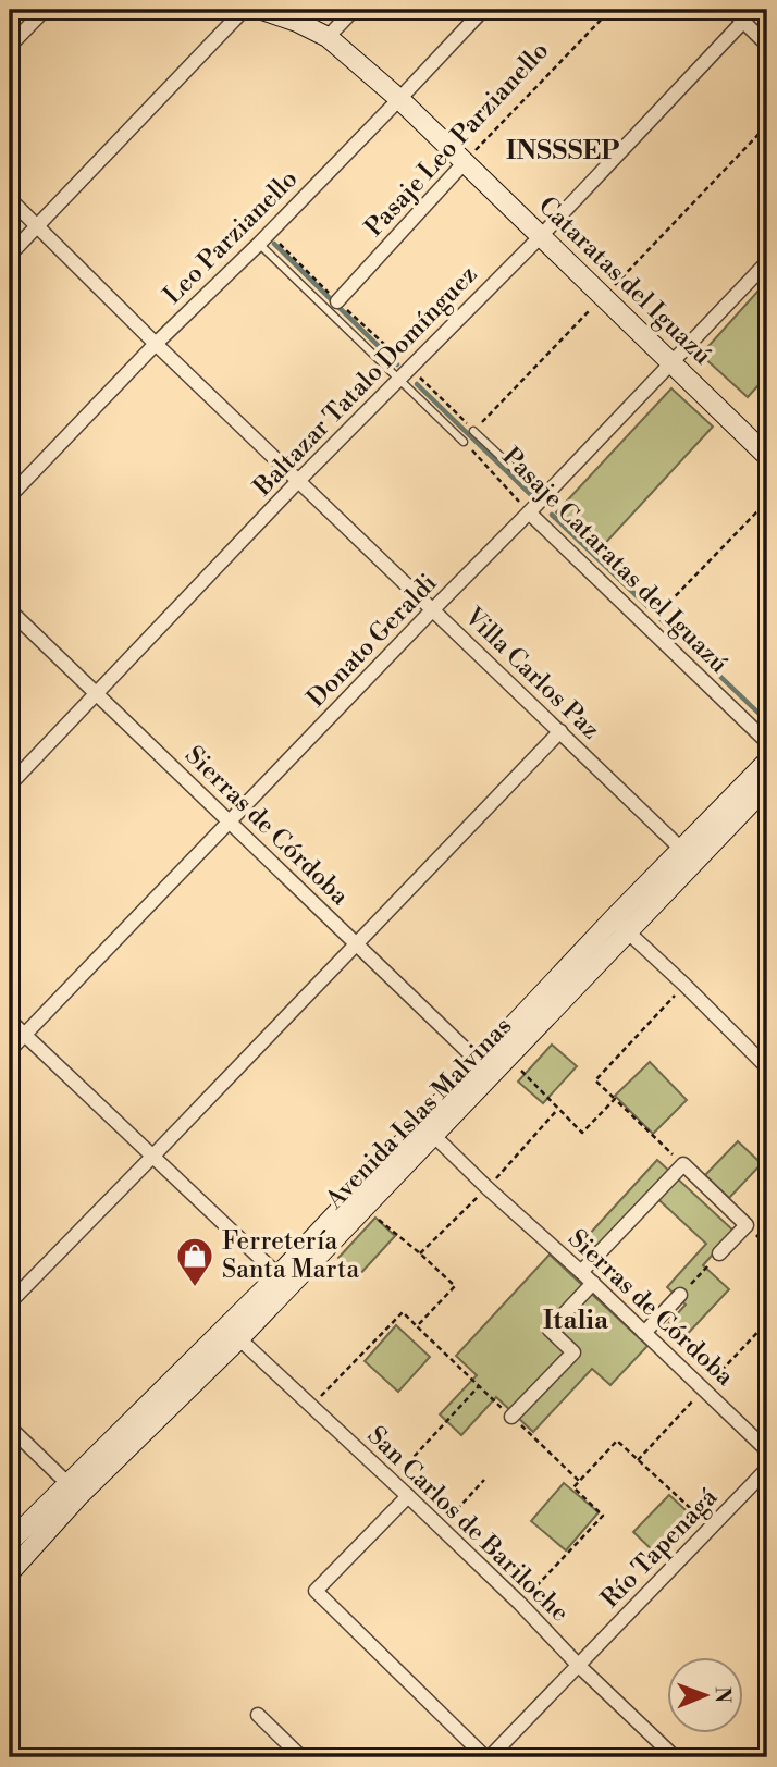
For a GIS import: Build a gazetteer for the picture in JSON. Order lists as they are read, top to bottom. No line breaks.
{"streets":{"main road":["Cataratas del Iguazú","Avenida Islas Malvinas"],"street":["Pasaje Leo Parzianello","Leo Parzianello","Baltazar Tatalo Domínguez","Pasaje Cataratas del Iguazú","Donato Geraldi","Villa Carlos Paz","Sierras de Córdoba","San Carlos de Bariloche","Río Tapenagá"]},"crossings":[["Pasaje Leo Parzianello","Cataratas del Iguazú"],["Leo Parzianello","Cataratas del Iguazú"],["Leo Parzianello","Villa Carlos Paz"],["Cataratas del Iguazú","Baltazar Tatalo Domínguez"],["Cataratas del Iguazú","Donato Geraldi"],["Baltazar Tatalo Domínguez","Villa Carlos Paz"],["Baltazar Tatalo Domínguez","Sierras de Córdoba"],["Pasaje Cataratas del Iguazú","Donato Geraldi"],["Donato Geraldi","Villa Carlos Paz"],["Donato Geraldi","Sierras de Córdoba"],["Villa Carlos Paz","Avenida Islas Malvinas"],["Sierras de Córdoba","Avenida Islas Malvinas"],["Avenida Islas Malvinas","San Carlos de Bariloche"],["San Carlos de Bariloche","Río Tapenagá"]],"districts":["INSSSEP","Italia"],"places":{"shop":["Ferretería Santa Marta"]},"north":"right"}
